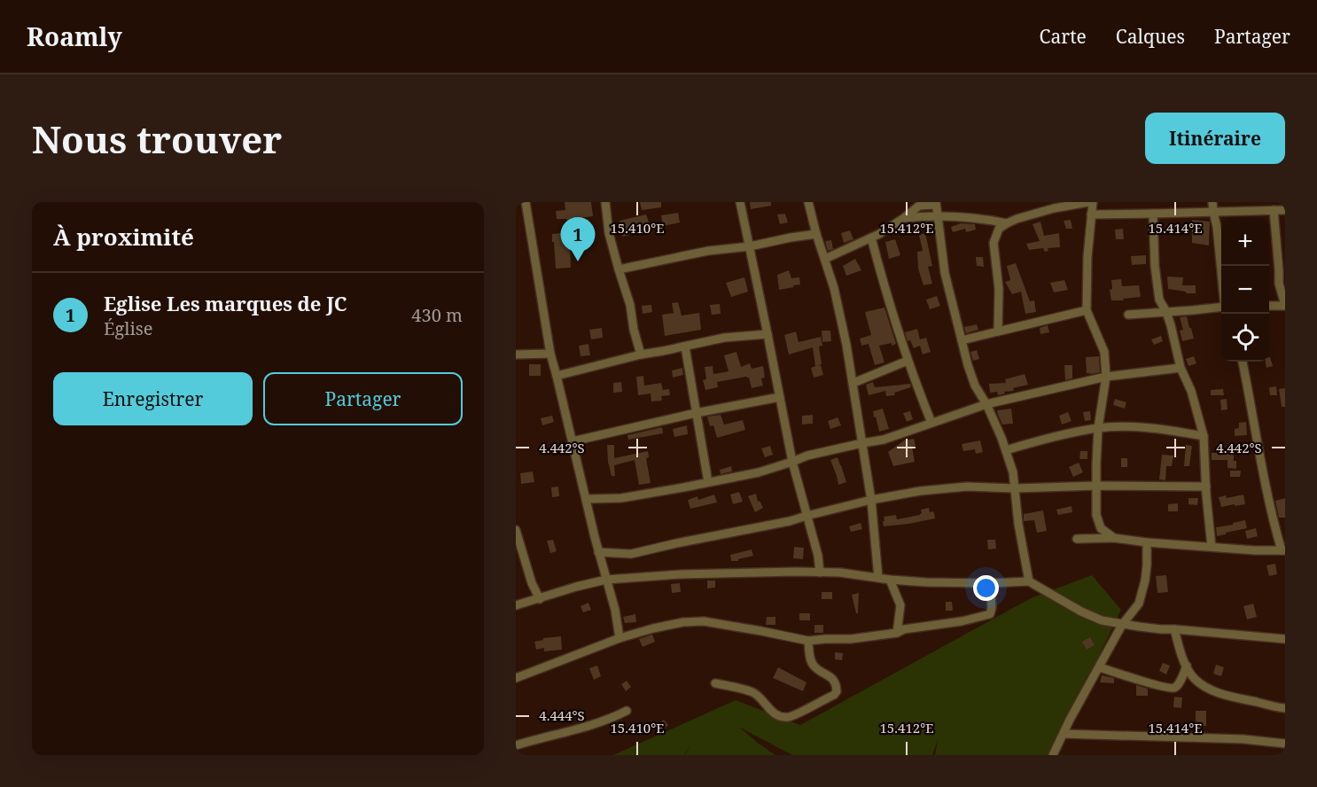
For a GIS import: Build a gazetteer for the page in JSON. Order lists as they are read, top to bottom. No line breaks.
{"page":{"header":"Roamly","nav":["Carte","Calques","Partager"],"buttons":["Itinéraire",["Enregistrer","Partager"]],"title":"Nous trouver","heading":"À proximité","pins":"1","map_buttons":["+","−"],"list":[{"mark":"1","name":"Eglise Les marques de JC","note":"Église","value":"430 m"}]},"coordinates":["15.410°E","15.412°E","15.414°E","4.442°S","4.444°S"]}
